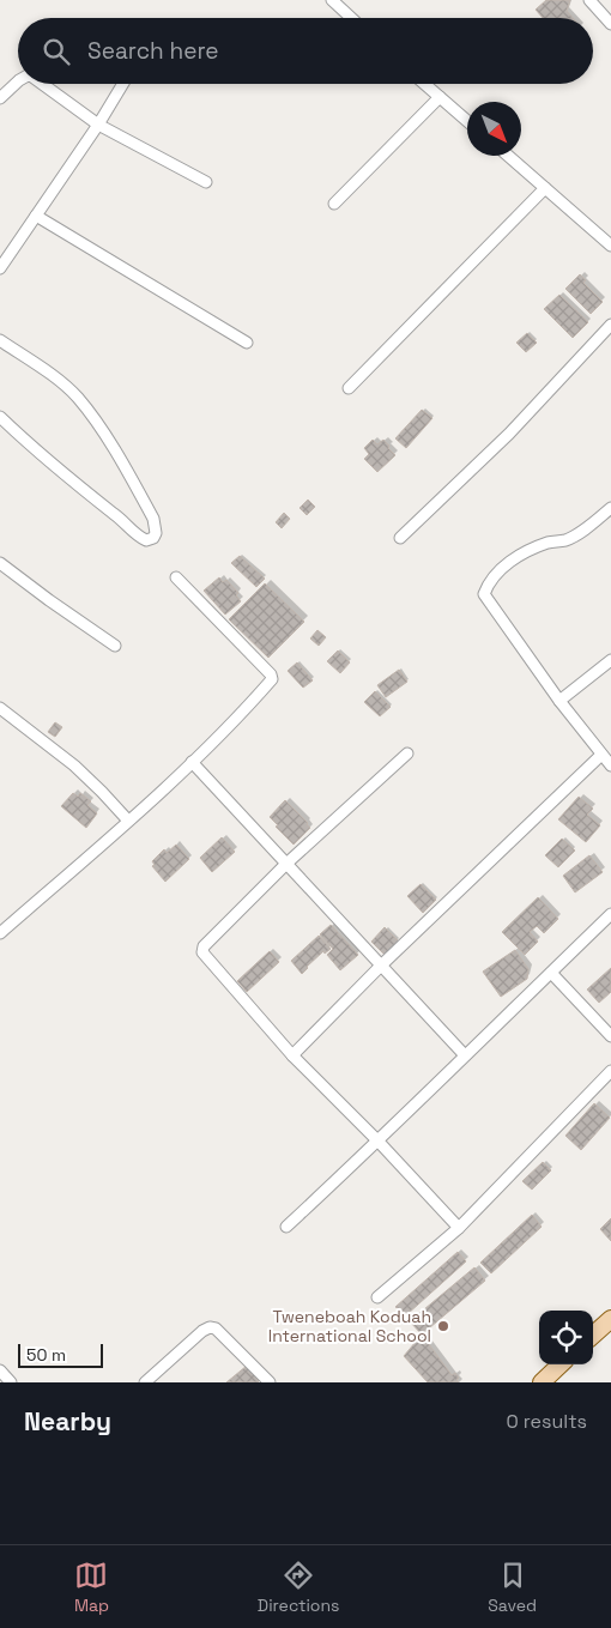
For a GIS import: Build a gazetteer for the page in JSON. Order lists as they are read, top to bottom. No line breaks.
{"places":["Tweneboah Koduah International School"],"scale_bar":"50 m","north":"bottom right","page":{"search":"Search here","scale":"50 m","heading":["Nearby","0 results"],"nav":["Map","Directions","Saved"]}}
